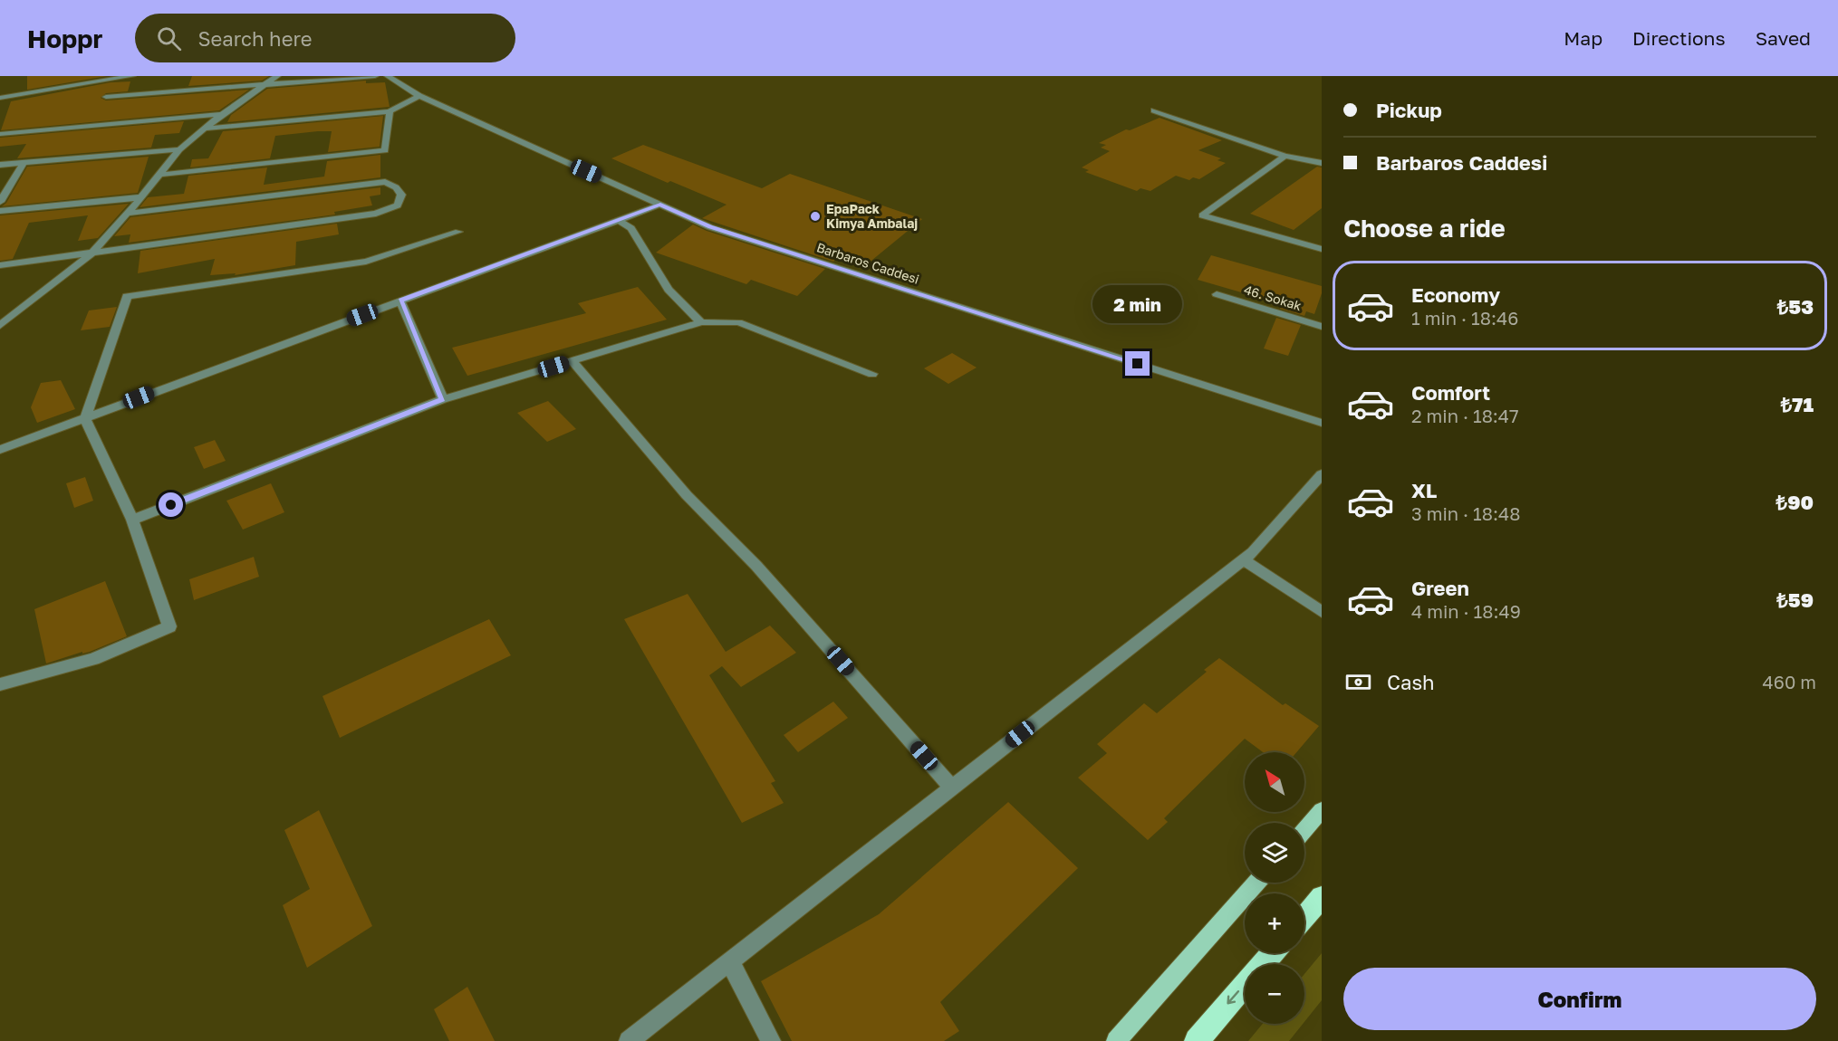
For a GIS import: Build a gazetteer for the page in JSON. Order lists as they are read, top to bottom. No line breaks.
{"streets":{"street":["Barbaros Caddesi","46. Sokak"]},"places":["EpaPack Kimya Ambalaj"],"north":"top left","page":{"header":"Hoppr","search":"Search here","nav":["Map","Directions","Saved"],"banner":["Pickup","Barbaros Caddesi"],"heading":"Choose a ride","list":[{"name":"Economy","note":"1 min · 18:46","value":"₺53"},{"name":"Comfort","note":"2 min · 18:47","value":"₺71"},{"name":"XL","note":"3 min · 18:48","value":"₺90"},{"name":"Green","note":"4 min · 18:49","value":"₺59"}],"bubble":"2 min","pay":["Cash","460 m"],"map_buttons":["+","−"],"buttons":"Confirm"}}
